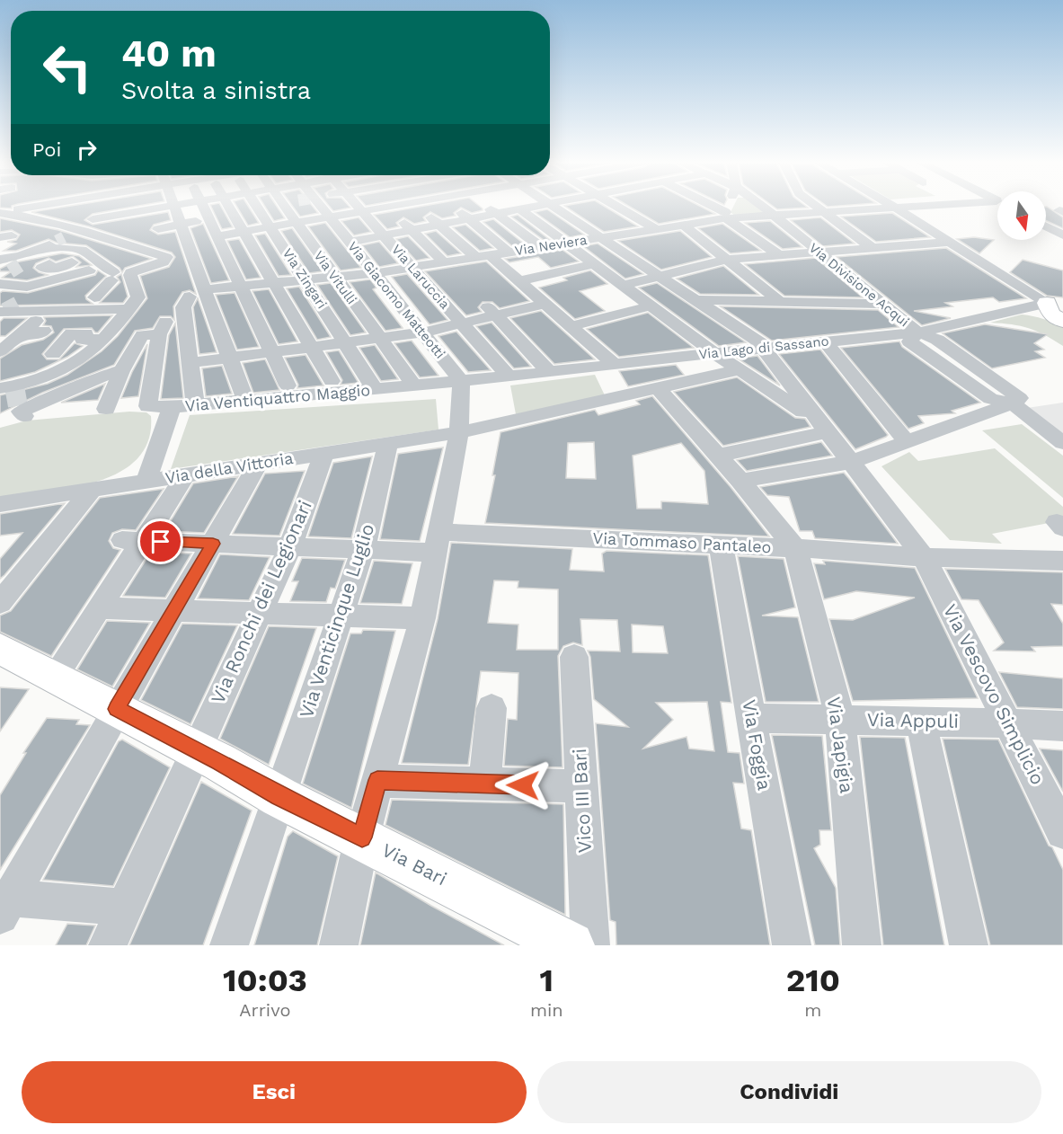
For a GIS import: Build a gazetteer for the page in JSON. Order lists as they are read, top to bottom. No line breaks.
{"streets":{"main road":["Via Bari"],"street":["Via Neviera","Via Laruccia","Via Vitulli","Via Zingari","Via Divisione Acqui","Via Giacomo Matteotti","Via Lago di Sassano","Via Ventiquattro Maggio","Via della Vittoria","Via Tommaso Pantaleo","Via Ronchi dei Legionari","Via Venticinque Luglio","Via Vescovo Simplicio","Via Appuli","Via Foggia","Via Japigia","Vico III Bari"]},"crossings":[["Via Neviera","Via Laruccia"],["Via Neviera","Via Vitulli"],["Via Neviera","Via Zingari"],["Via Neviera","Via Divisione Acqui"],["Via Neviera","Via Giacomo Matteotti"],["Via Laruccia","Via Lago di Sassano"],["Via Vitulli","Via Ventiquattro Maggio"],["Via Zingari","Via Ventiquattro Maggio"],["Via Divisione Acqui","Via Lago di Sassano"],["Via Giacomo Matteotti","Via Lago di Sassano"],["Via Giacomo Matteotti","Via Ventiquattro Maggio"],["Via Lago di Sassano","Via Ventiquattro Maggio"],["Via Ventiquattro Maggio","Via della Vittoria"],["Via della Vittoria","Via Ronchi dei Legionari"],["Via della Vittoria","Via Venticinque Luglio"],["Via Tommaso Pantaleo","Via Ronchi dei Legionari"],["Via Tommaso Pantaleo","Via Venticinque Luglio"],["Via Tommaso Pantaleo","Via Vescovo Simplicio"],["Via Tommaso Pantaleo","Via Foggia"],["Via Tommaso Pantaleo","Via Japigia"],["Via Ronchi dei Legionari","Via Bari"],["Via Venticinque Luglio","Via Bari"],["Via Vescovo Simplicio","Via Appuli"],["Via Appuli","Via Foggia"],["Via Appuli","Via Japigia"]],"north":"bottom","page":{"turn":["40 m","Svolta a sinistra"],"then":"Poi","eta":["10:03","Arrivo","1","min","210","m"],"buttons":["Esci","Condividi"]}}
